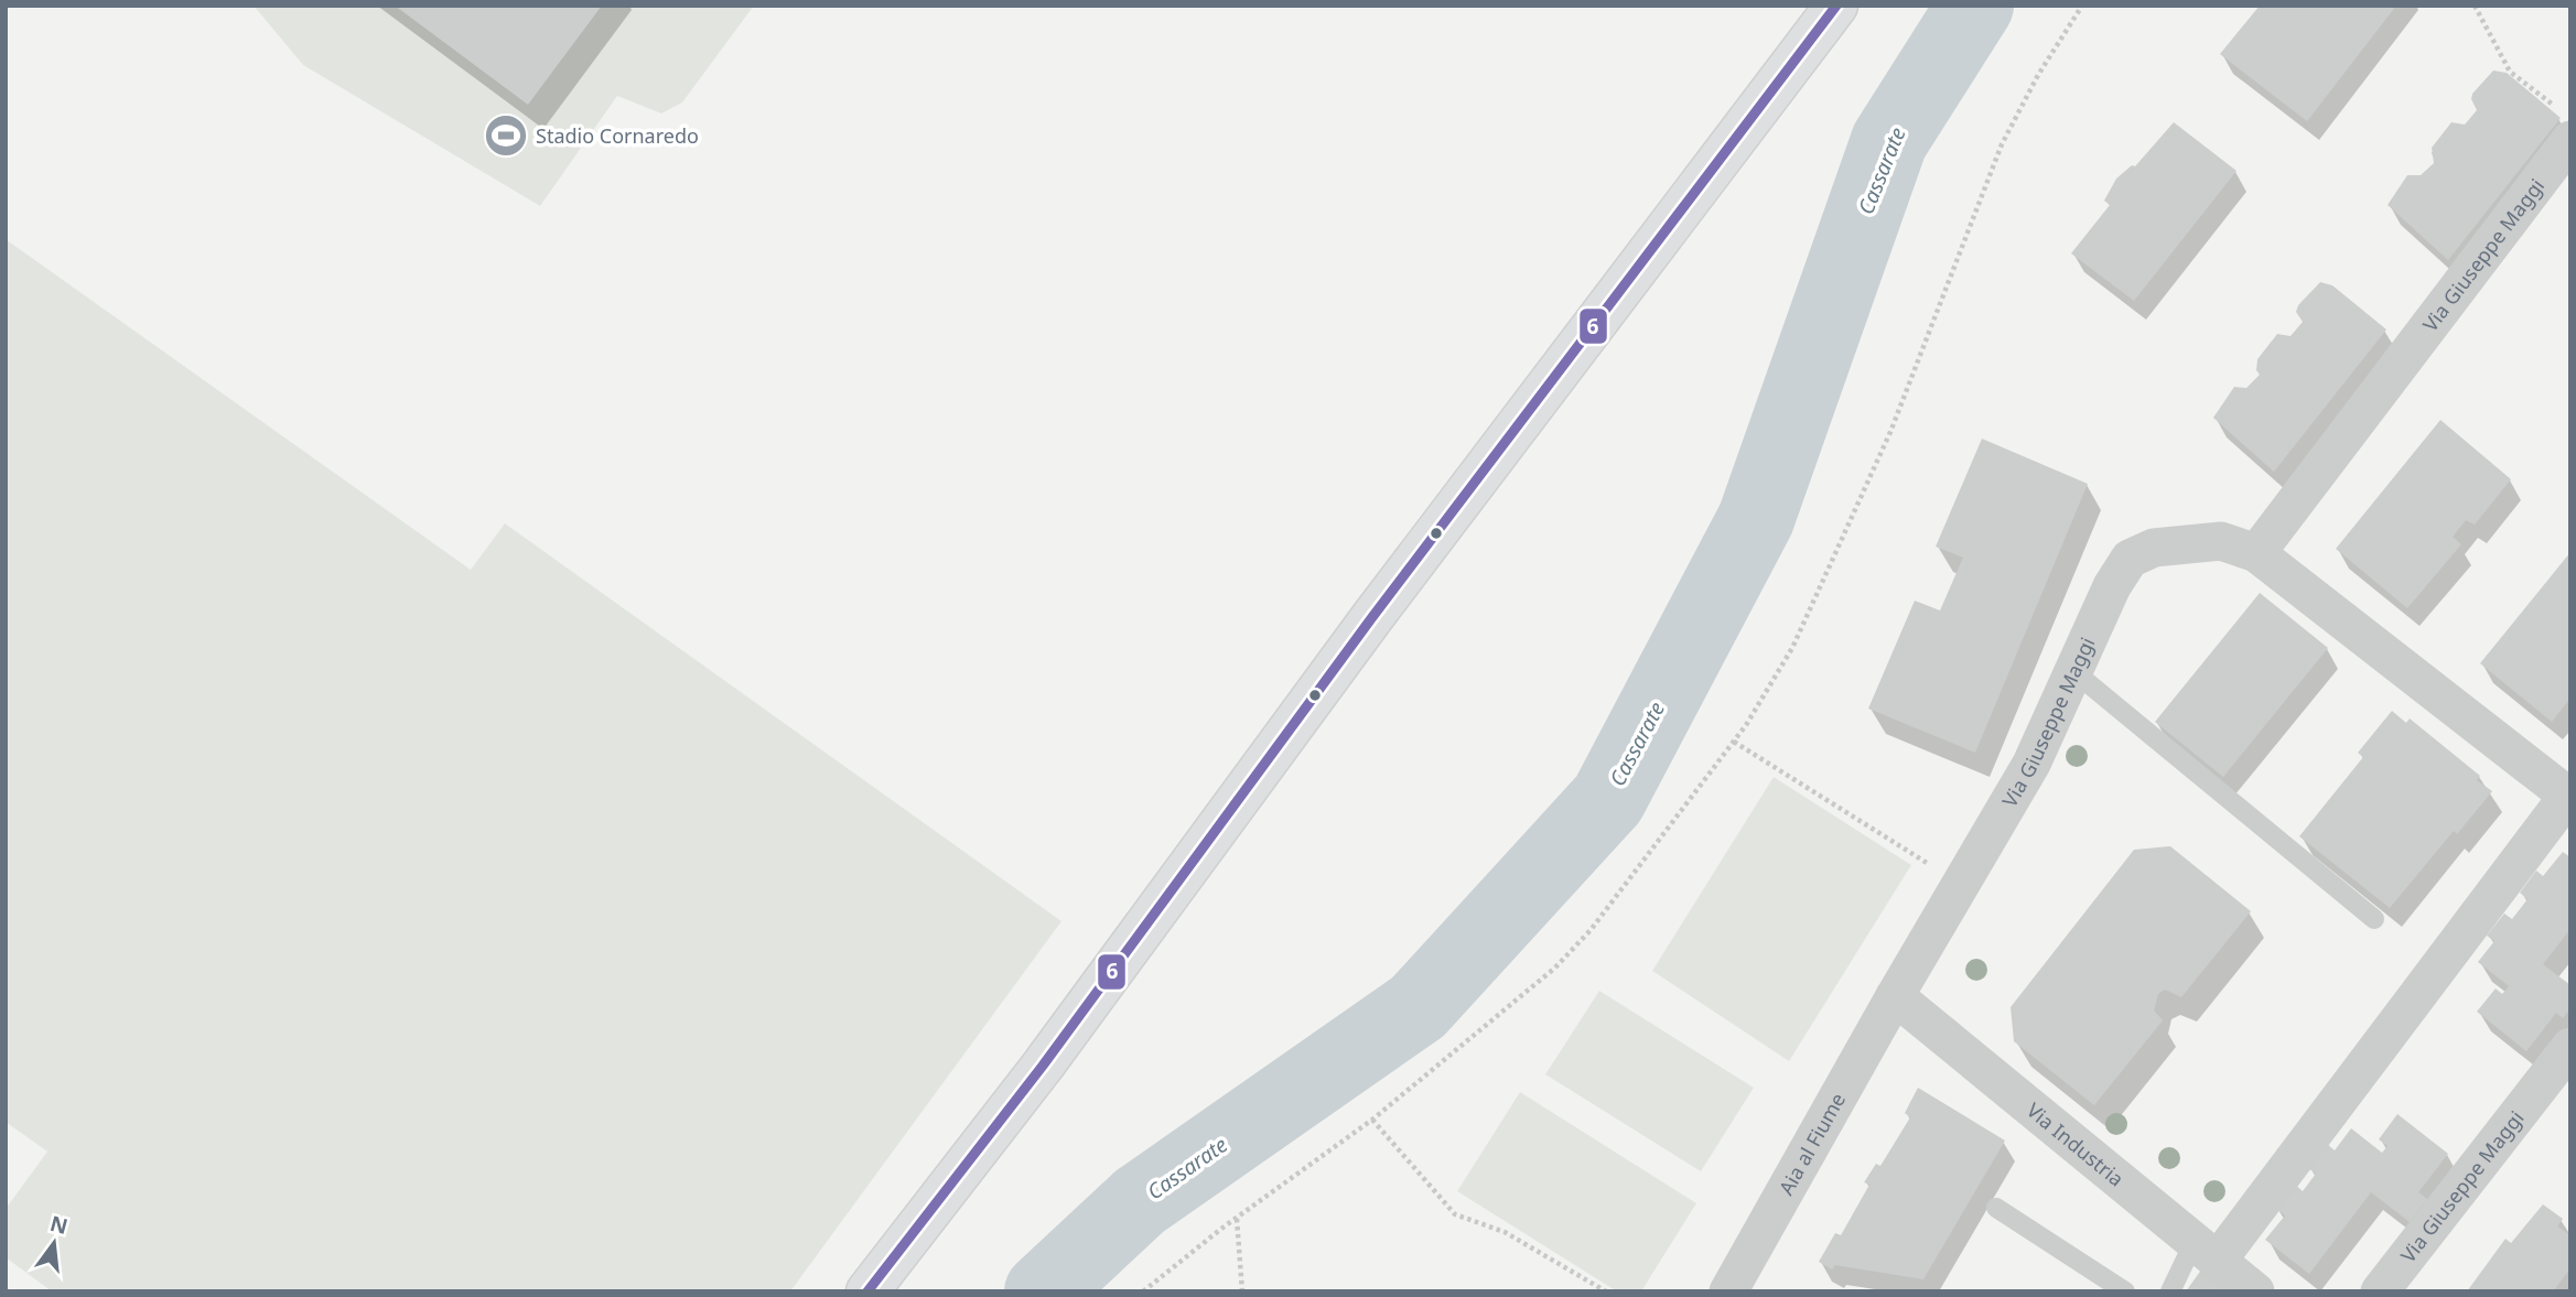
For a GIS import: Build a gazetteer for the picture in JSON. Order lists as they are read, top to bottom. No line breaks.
{"streets":{"street":["Via Giuseppe Maggi","Aia al Fiume","Via Industria"]},"crossings":[["Via Giuseppe Maggi","Aia al Fiume"],["Via Giuseppe Maggi","Via Industria"],["Aia al Fiume","Via Industria"]],"water":["Cassarate"],"places":{"sports":["Stadio Cornaredo"]},"lines":["transit line 6"],"north":"top"}
